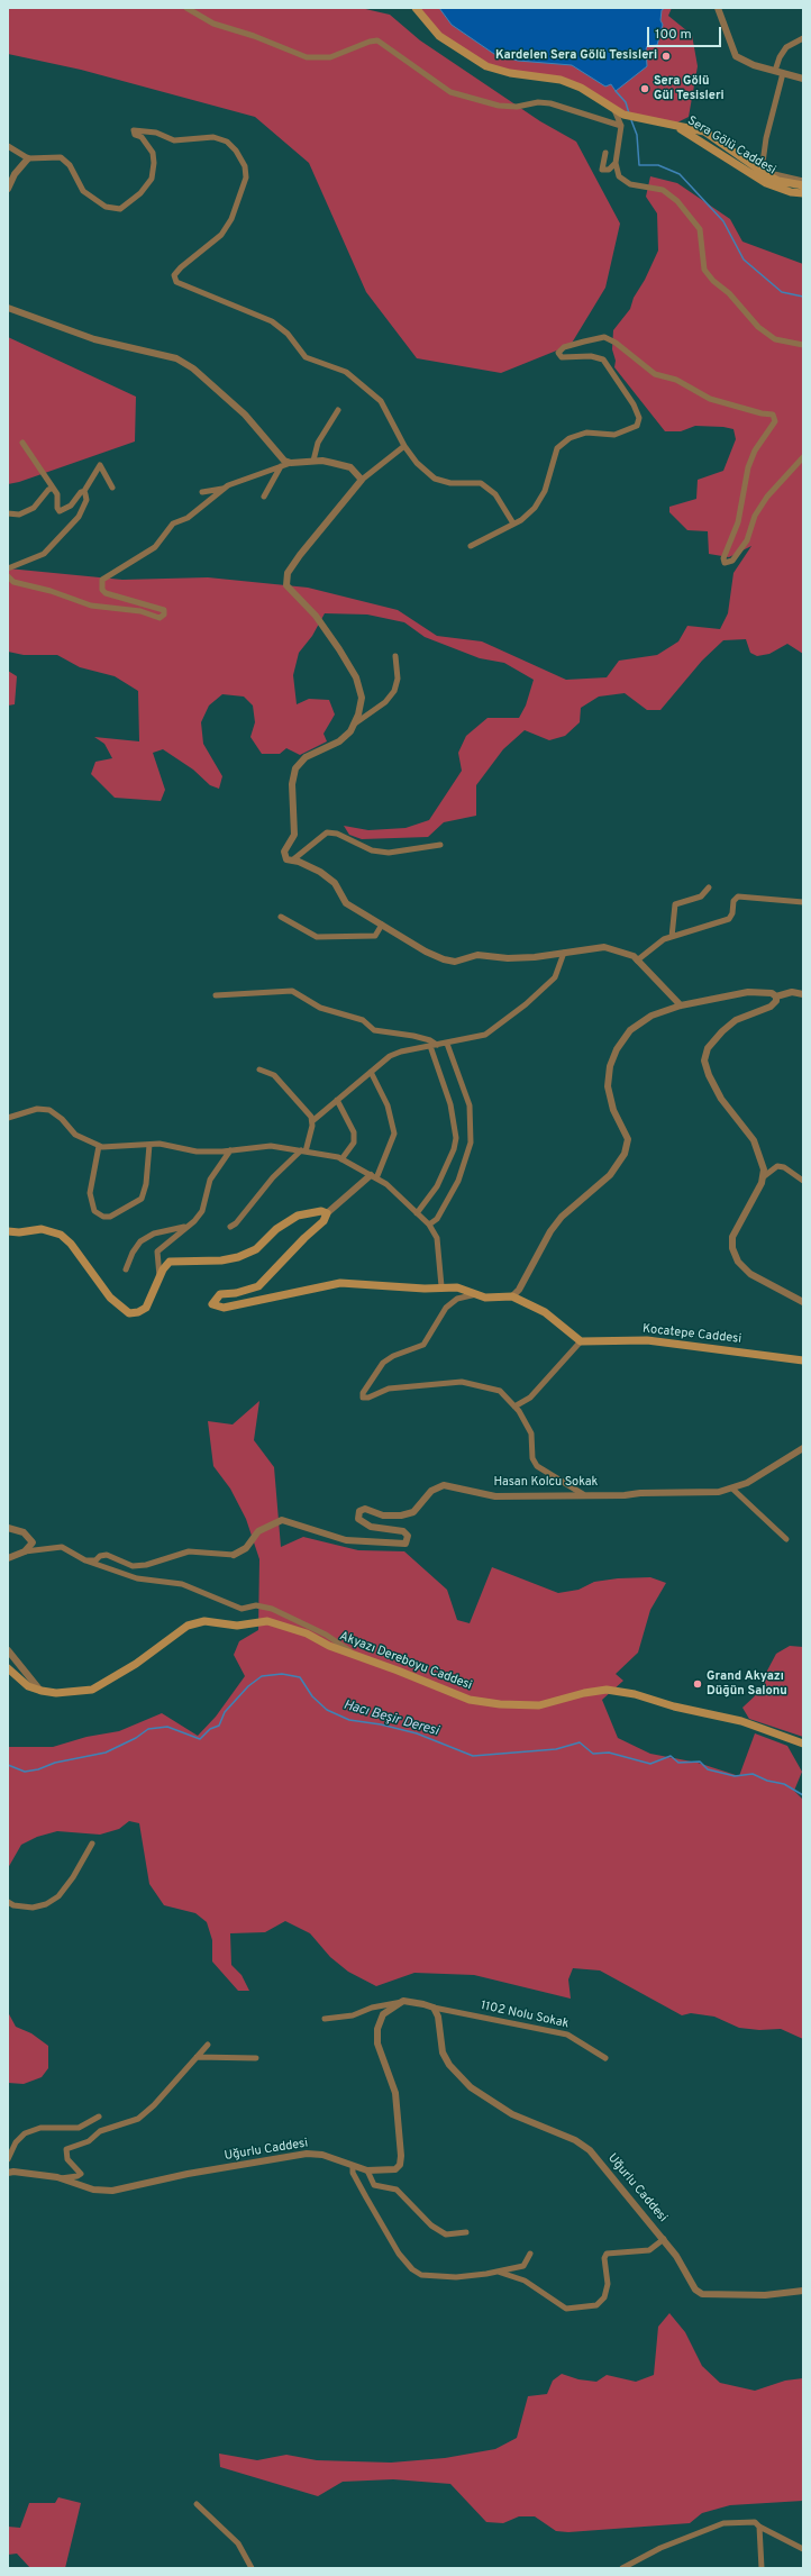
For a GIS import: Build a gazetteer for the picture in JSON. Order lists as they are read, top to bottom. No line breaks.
{"streets":{"main road":["Sera Gölü Caddesi","Kocatepe Caddesi","Akyazı Dereboyu Caddesi"],"street":["Hasan Kolcu Sokak","1102 Nolu Sokak","Uğurlu Caddesi"]},"crossings":[["1102 Nolu Sokak","Uğurlu Caddesi"]],"water":["Hacı Beşir Deresi"],"places":["Kardelen Sera Gölü Tesisleri","Sera Gölü Gül Tesisleri","Grand Akyazı Düğün Salonu"],"scale_bar":"100 m"}
